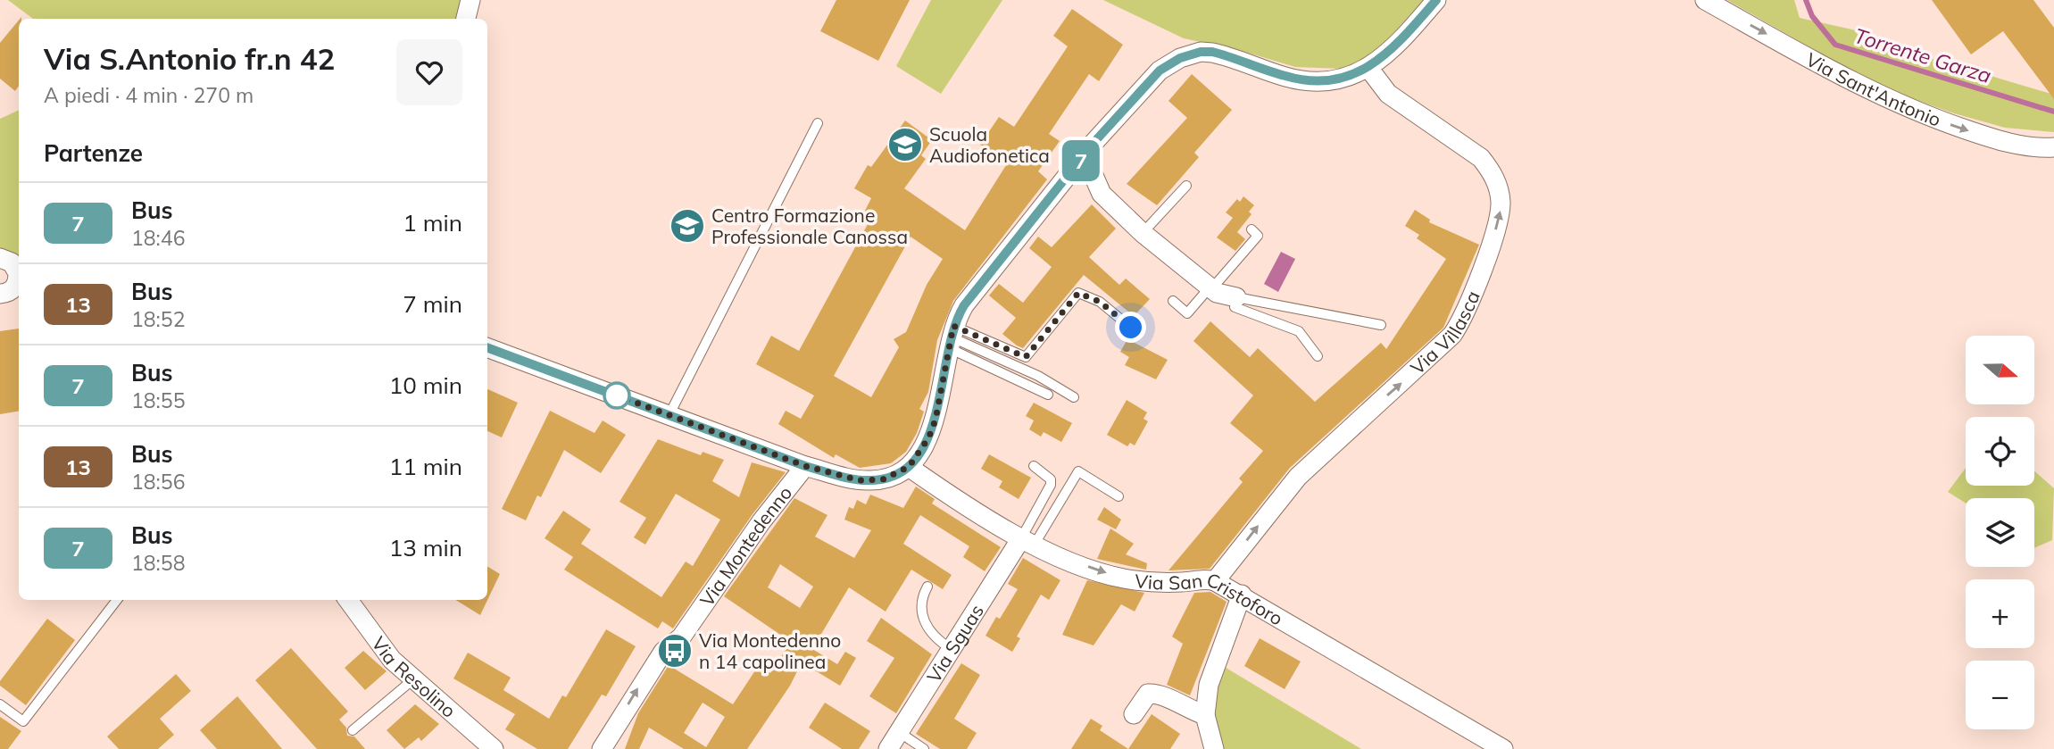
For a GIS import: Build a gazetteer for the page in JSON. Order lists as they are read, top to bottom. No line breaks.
{"streets":{"street":["Via Sant'Antonio","Via Villasca","Via Montedenno","Via San Cristoforo","Via Sguas","Via Resolino"]},"crossings":[["Via Villasca","Via San Cristoforo"],["Via San Cristoforo","Via Sguas"]],"one_way":["Via Sant'Antonio","Via Montedenno"],"water":["Torrente Garza"],"places":{"school or university":["Scuola Audiofonetica","Centro Formazione Professionale Canossa"],"bus stop":["Via Montedenno n 14 capolinea"]},"lines":["bus line 7"],"north":"right","page":{"on_map":"7","heading":[["Via S.Antonio fr.n 42","A piedi · 4 min · 270 m"],"Partenze"],"list":[{"mark":"7","name":"Bus","note":"18:46","value":"1 min"},{"mark":"13","name":"Bus","note":"18:52","value":"7 min"},{"mark":"7","name":"Bus","note":"18:55","value":"10 min"},{"mark":"13","name":"Bus","note":"18:56","value":"11 min"},{"mark":"7","name":"Bus","note":"18:58","value":"13 min"}],"map_buttons":["+","−"]}}
